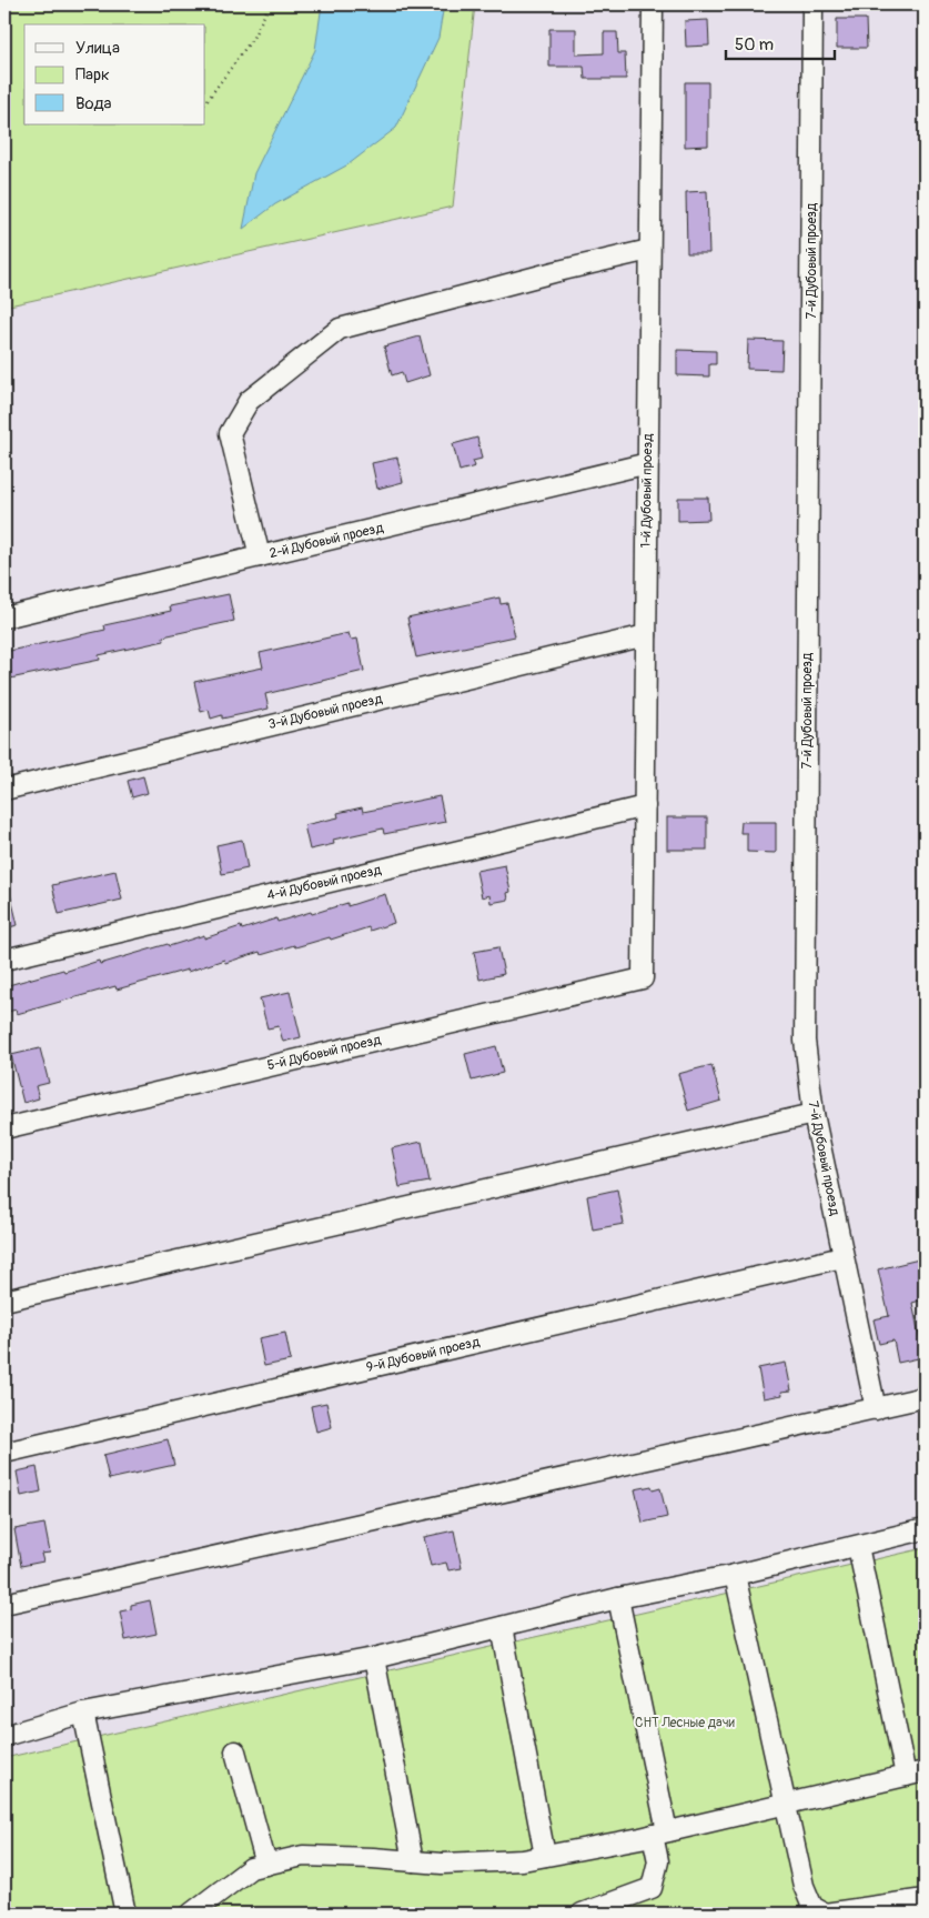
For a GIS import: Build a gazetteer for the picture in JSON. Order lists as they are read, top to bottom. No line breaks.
{"streets":{"street":["7-й Дубовый проезд","1-й Дубовый проезд","2-й Дубовый проезд","3-й Дубовый проезд","4-й Дубовый проезд","5-й Дубовый проезд","9-й Дубовый проезд"]},"crossings":[["7-й Дубовый проезд","9-й Дубовый проезд"],["1-й Дубовый проезд","2-й Дубовый проезд"],["1-й Дубовый проезд","3-й Дубовый проезд"],["1-й Дубовый проезд","4-й Дубовый проезд"],["1-й Дубовый проезд","5-й Дубовый проезд"]],"parks":["СНТ Лесные дачи"],"legend":["Улица","Парк","Вода"],"scale_bar":"50 m"}
